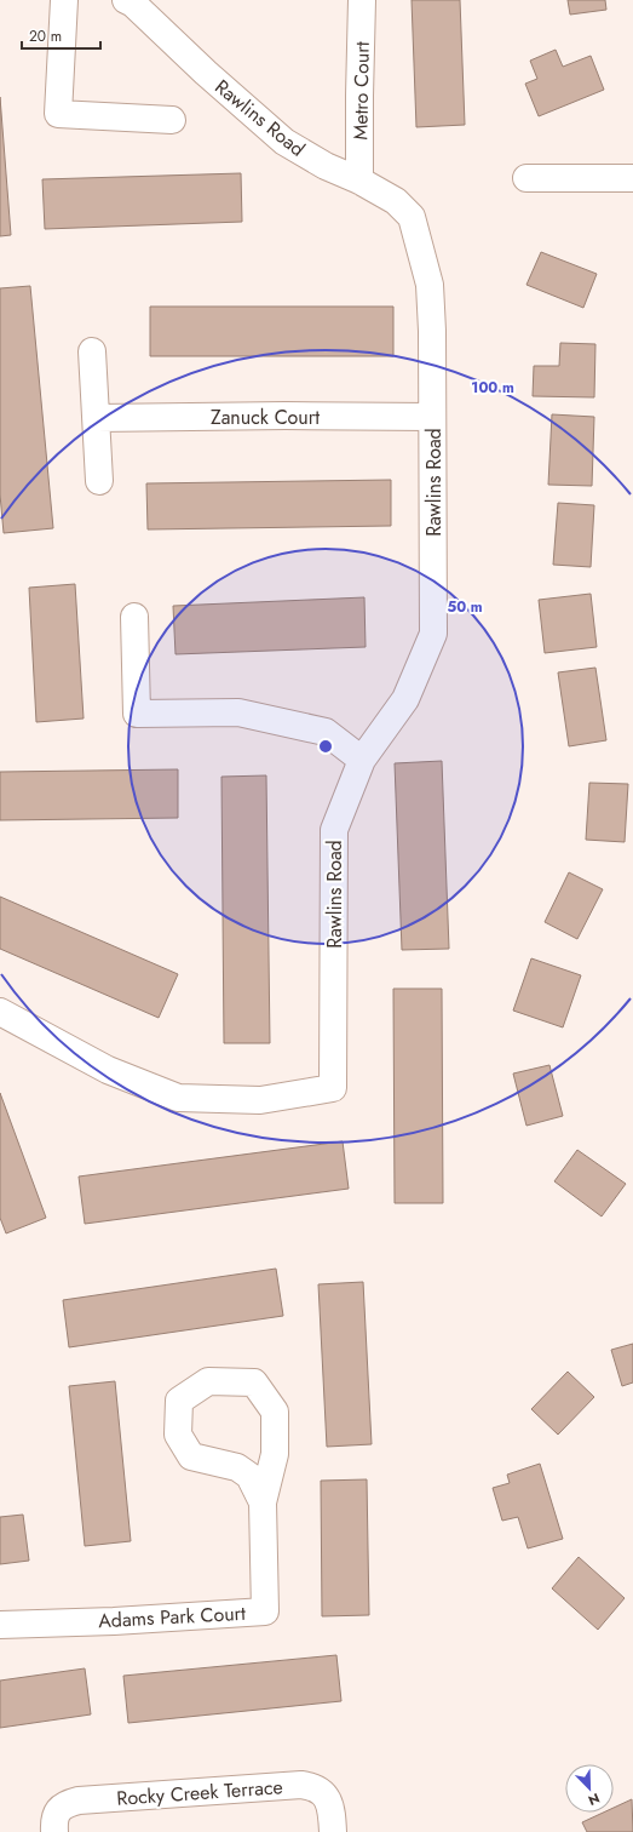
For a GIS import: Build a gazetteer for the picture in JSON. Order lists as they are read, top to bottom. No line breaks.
{"streets":{"street":["Metro Court","Rawlins Road","Zanuck Court","Adams Park Court","Rocky Creek Terrace"]},"crossings":[["Metro Court","Rawlins Road"],["Rawlins Road","Zanuck Court"]],"scale_bar":"20 m","north":"bottom right","rings":["100 m","50 m"]}
